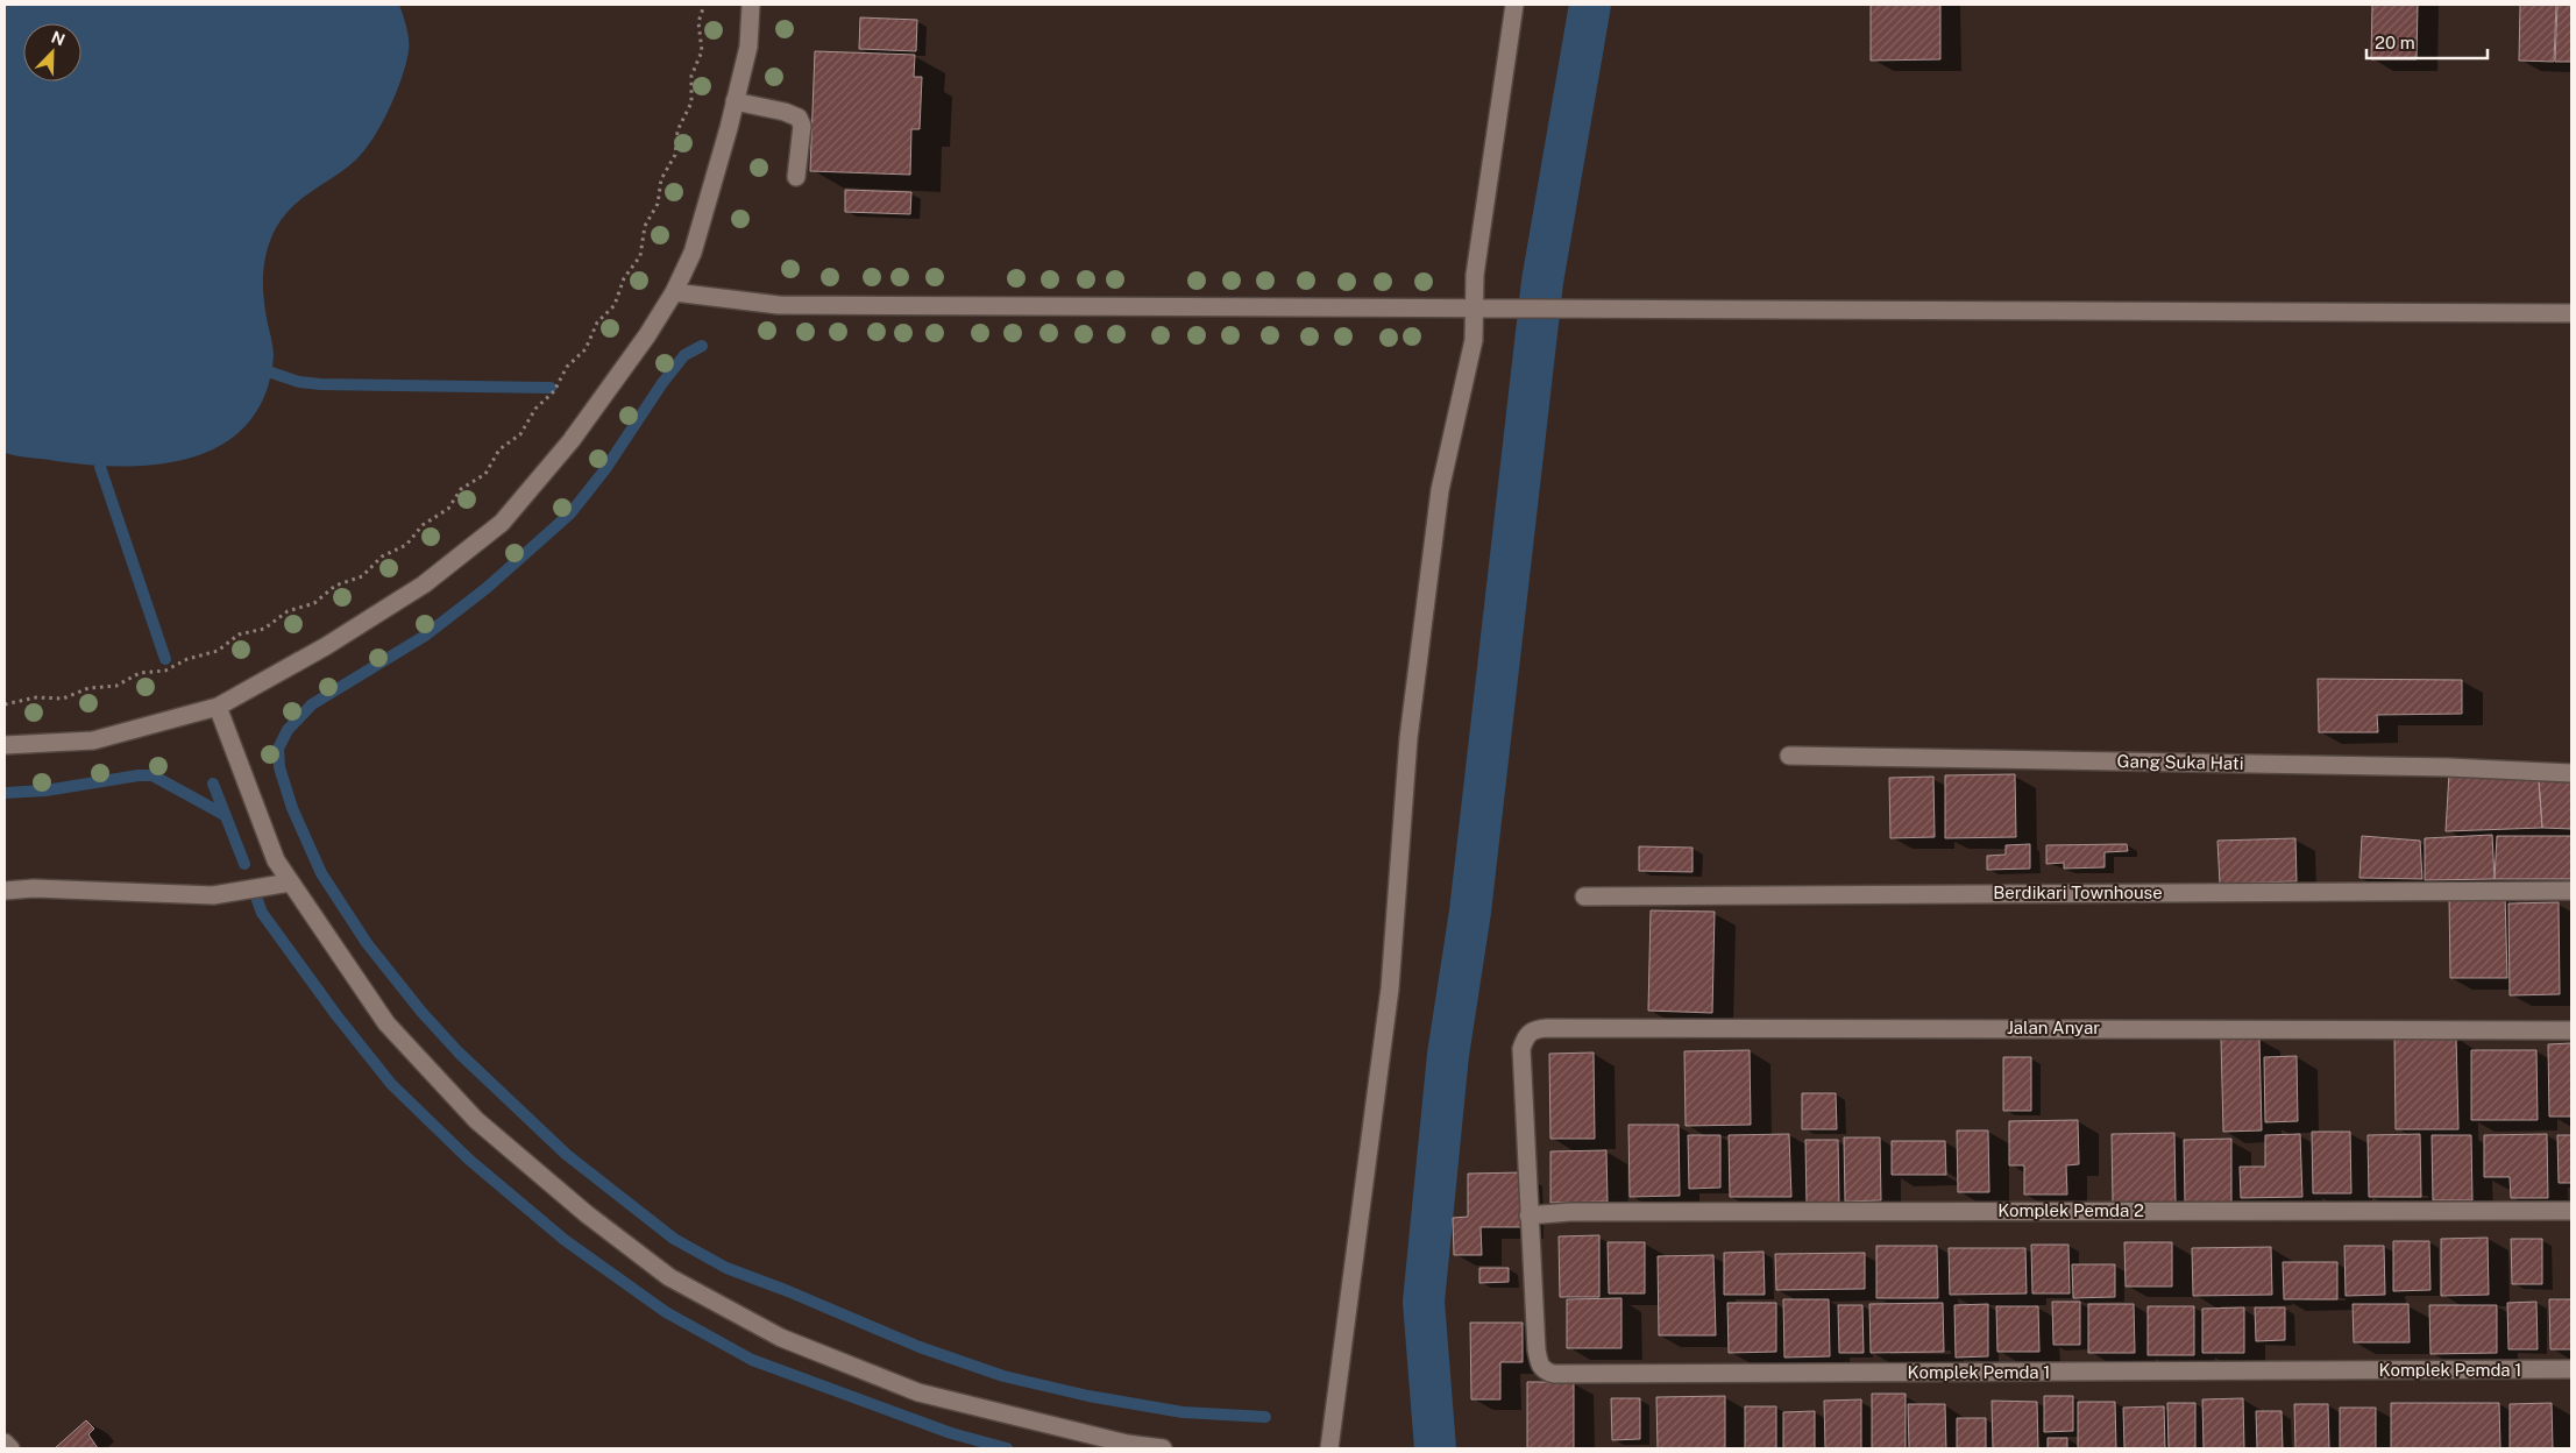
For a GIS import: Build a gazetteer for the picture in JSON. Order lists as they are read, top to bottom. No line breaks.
{"streets":{"street":["Gang Suka Hati","Berdikari Townhouse","Jalan Anyar","Komplek Pemda 2","Komplek Pemda 1"]},"crossings":[["Jalan Anyar","Komplek Pemda 2"],["Jalan Anyar","Komplek Pemda 1"],["Komplek Pemda 2","Komplek Pemda 1"]],"scale_bar":"20 m","north":"top right"}
